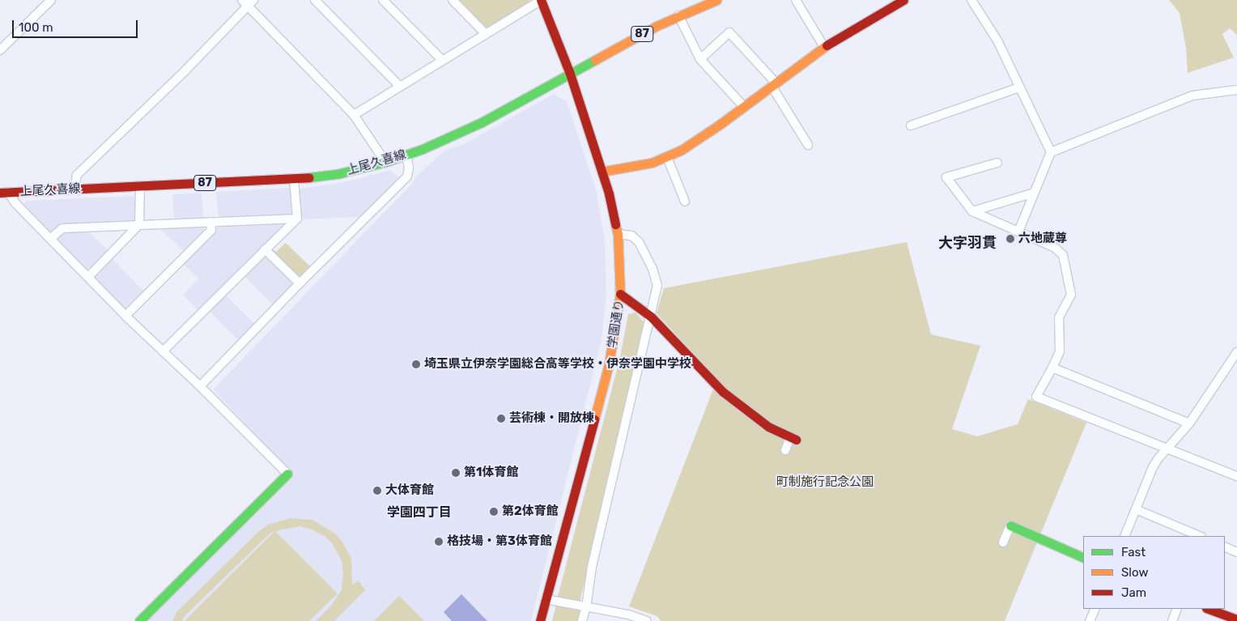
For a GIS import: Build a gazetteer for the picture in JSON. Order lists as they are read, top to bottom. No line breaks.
{"streets":{"street":["87","上尾久喜線","学園通り"]},"crossings":[["上尾久喜線","学園通り"]],"districts":["大字羽貫","学園四丁目"],"parks":["町制施行記念公園"],"places":["六地蔵尊","埼玉県立伊奈学園総合高等学校・伊奈学園中学校","芸術棟・開放棟","第1体育館","大体育館","第2体育館","格技場・第3体育館"],"legend":["Fast","Slow","Jam"],"scale_bar":"100 m"}
